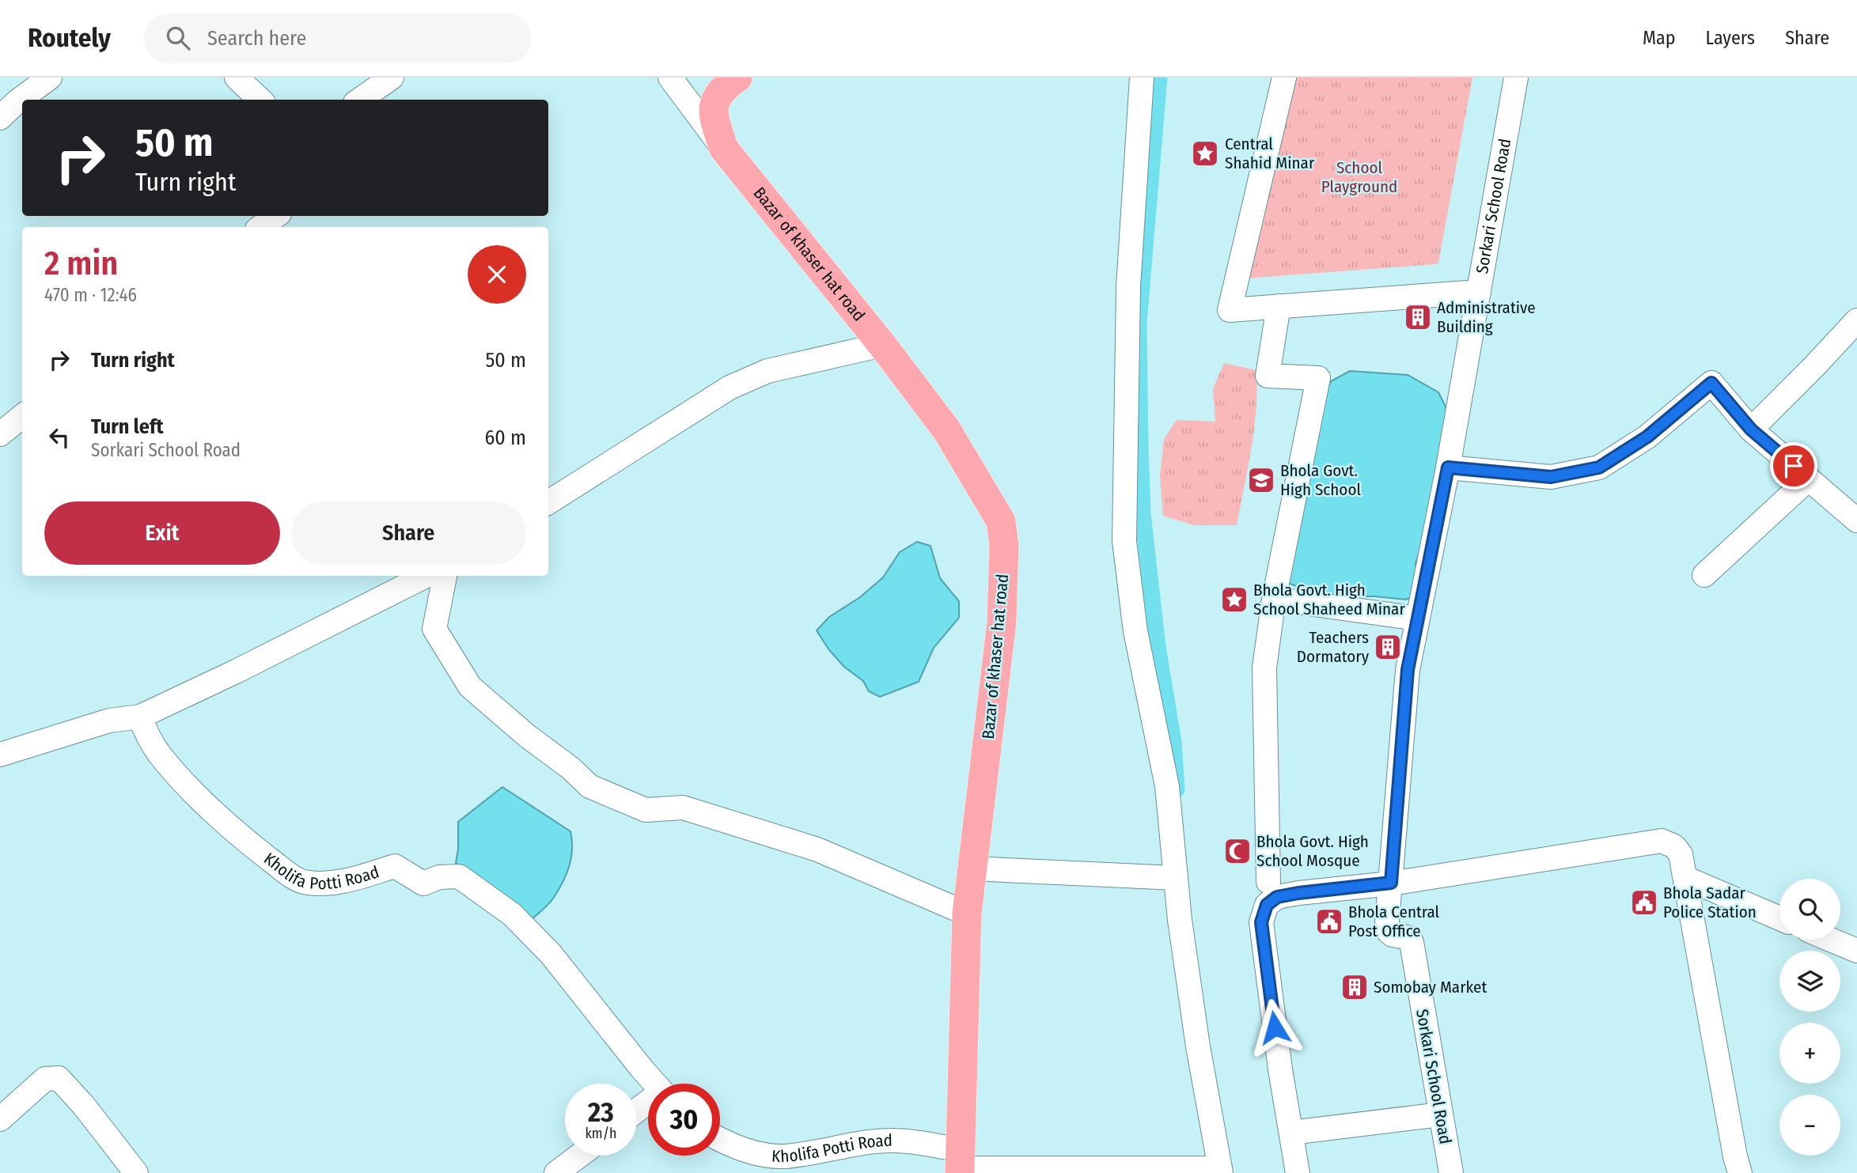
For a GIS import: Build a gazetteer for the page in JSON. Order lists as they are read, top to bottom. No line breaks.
{"streets":{"main road":["Bazar of khaser hat road"],"street":["Sorkari School Road","Kholifa Potti Road"]},"crossings":[["Bazar of khaser hat road","Kholifa Potti Road"]],"parks":["School Playground"],"places":{"place":["Central Shahid Minar","Bhola Govt. High School Shaheed Minar"],"building":["Administrative Building","Teachers Dormatory","Somobay Market"],"school or university":["Bhola Govt. High School"],"mosque":["Bhola Govt. High School Mosque"],"public building":["Bhola Sadar Police Station","Bhola Central Post Office"]},"page":{"header":"Routely","search":"Search here","nav":["Map","Layers","Share"],"turn":["50 m","Turn right"],"heading":["2 min","470 m · 12:46"],"list":[{"name":"Turn right","value":"50 m"},{"name":"Turn left","note":"Sorkari School Road","value":"60 m"}],"buttons":["Exit","Share"],"map_buttons":["+","−"],"speed":"23 km/h","limit":"30"}}
